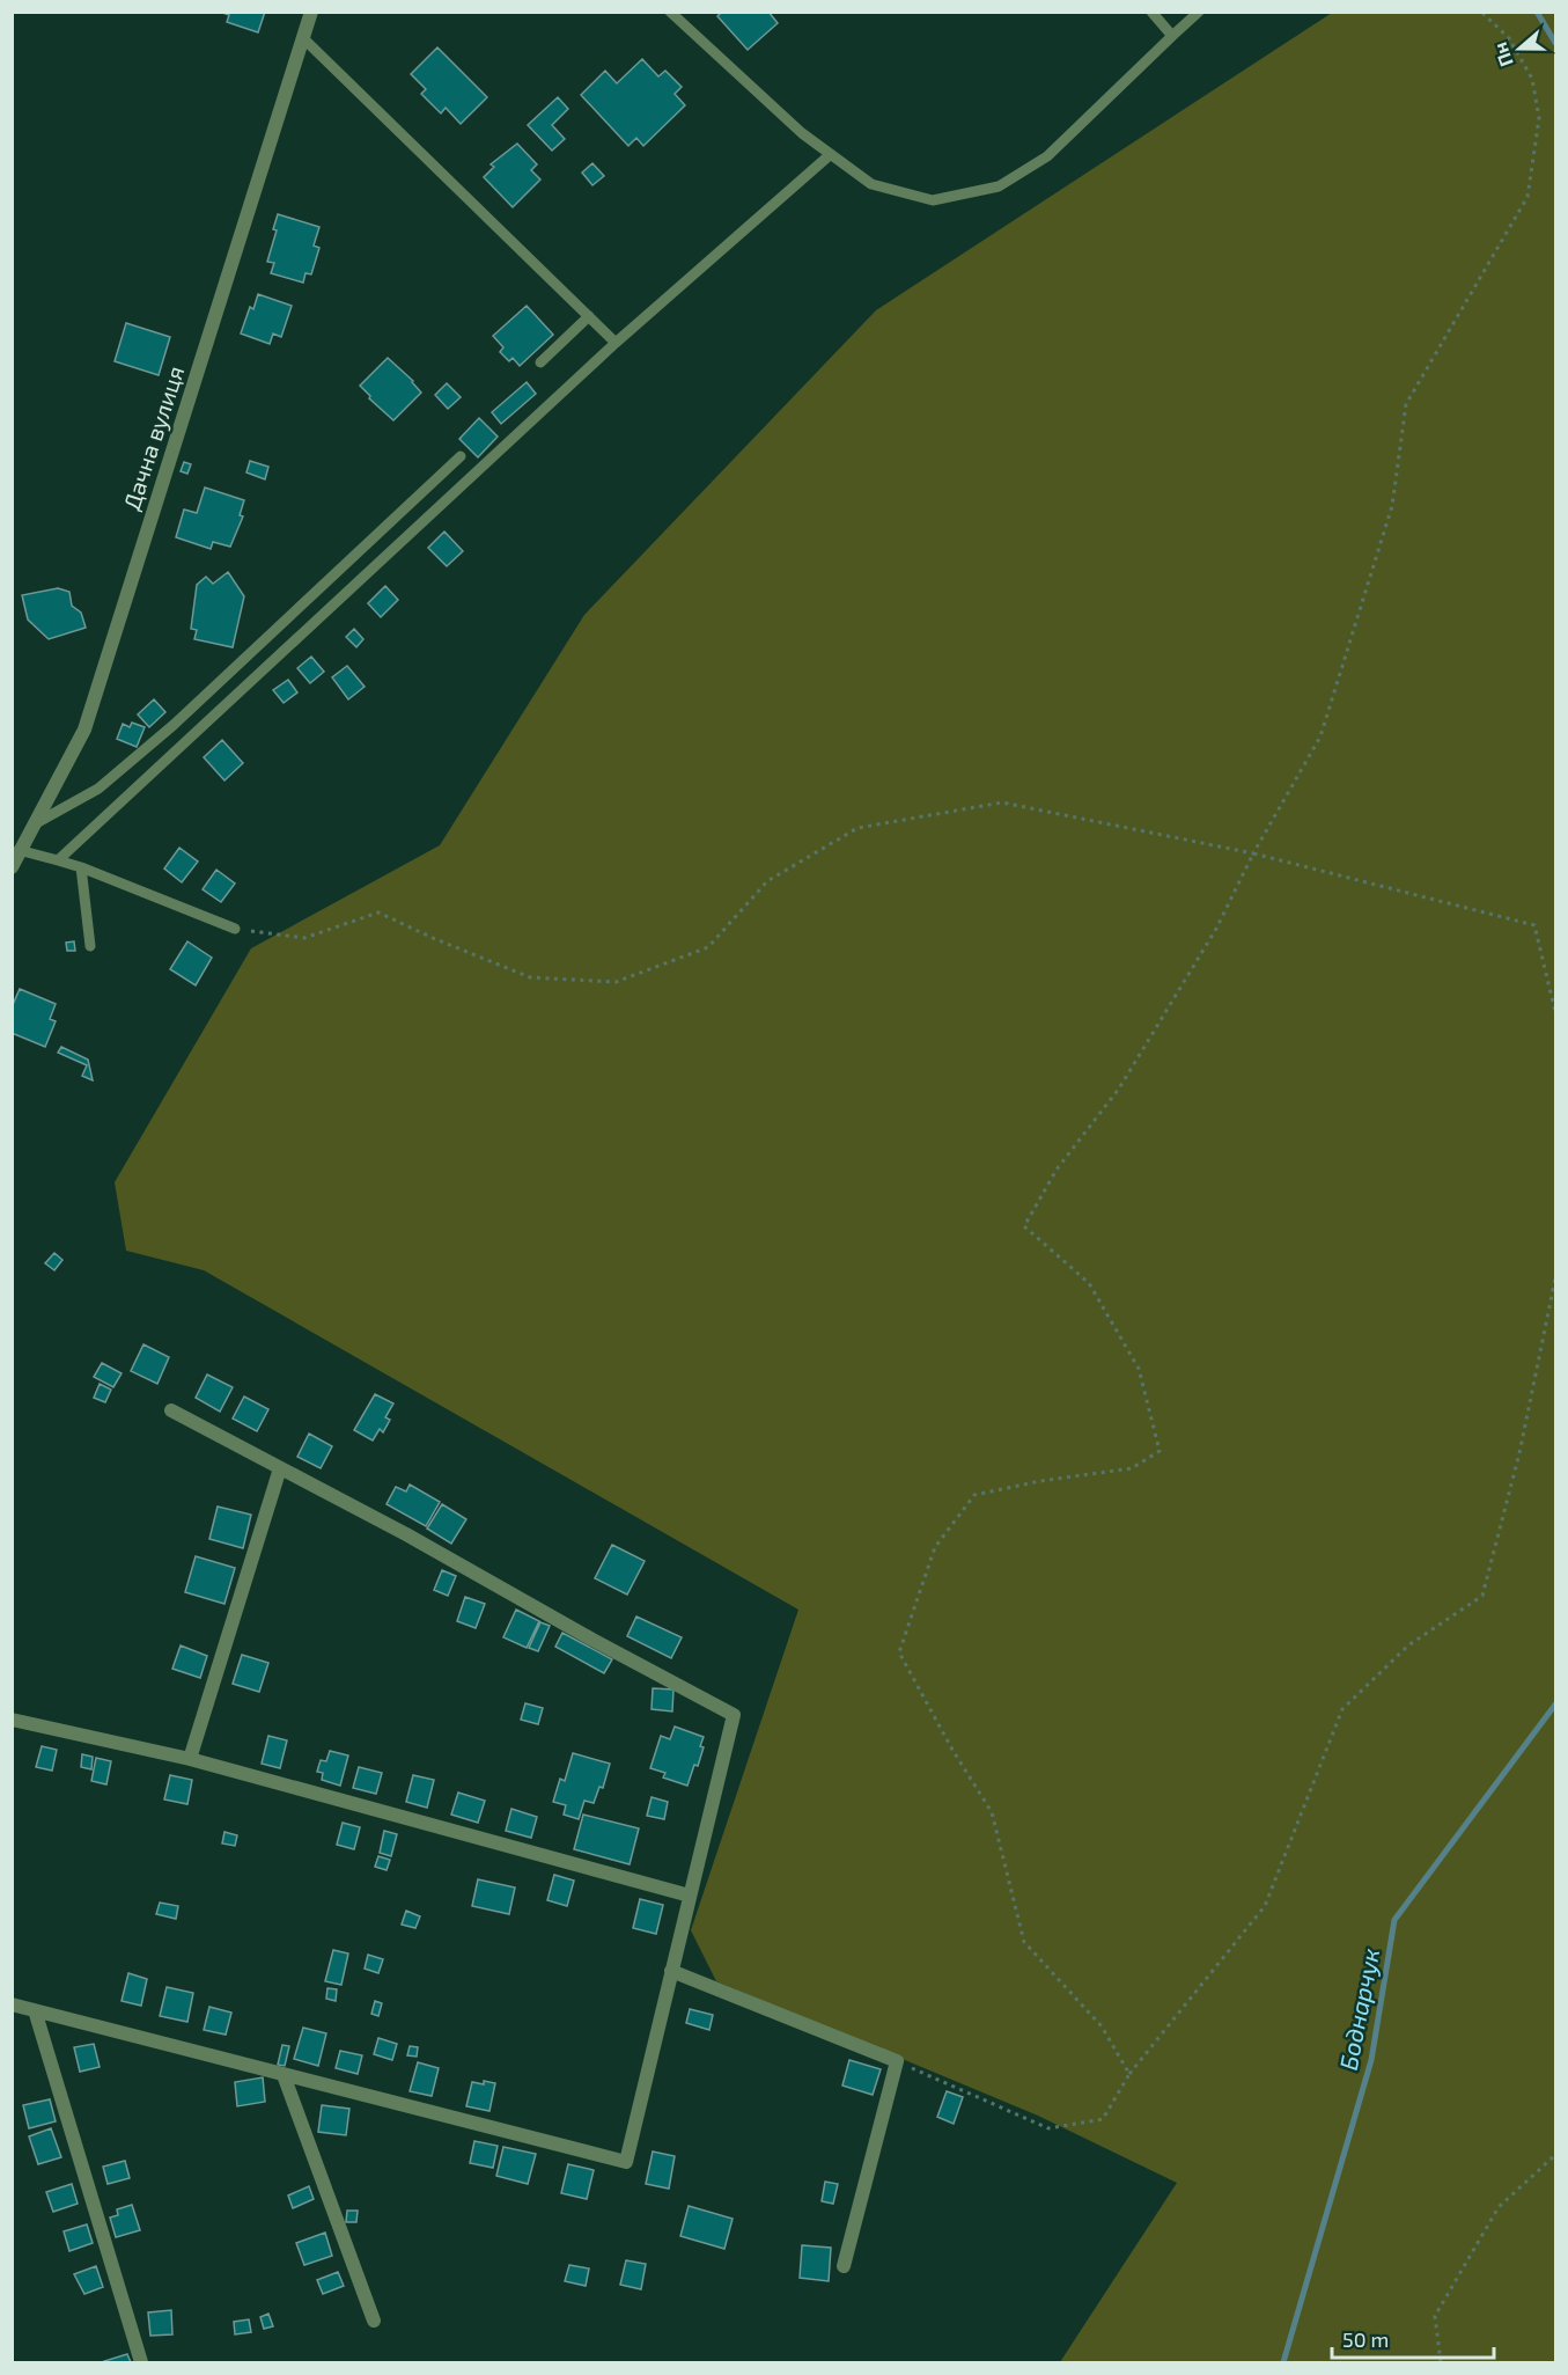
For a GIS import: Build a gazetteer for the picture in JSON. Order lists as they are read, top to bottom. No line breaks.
{"streets":{"street":["Дачна вулиця"]},"water":["Боднарчук"],"scale_bar":"50 m","north":"left"}
